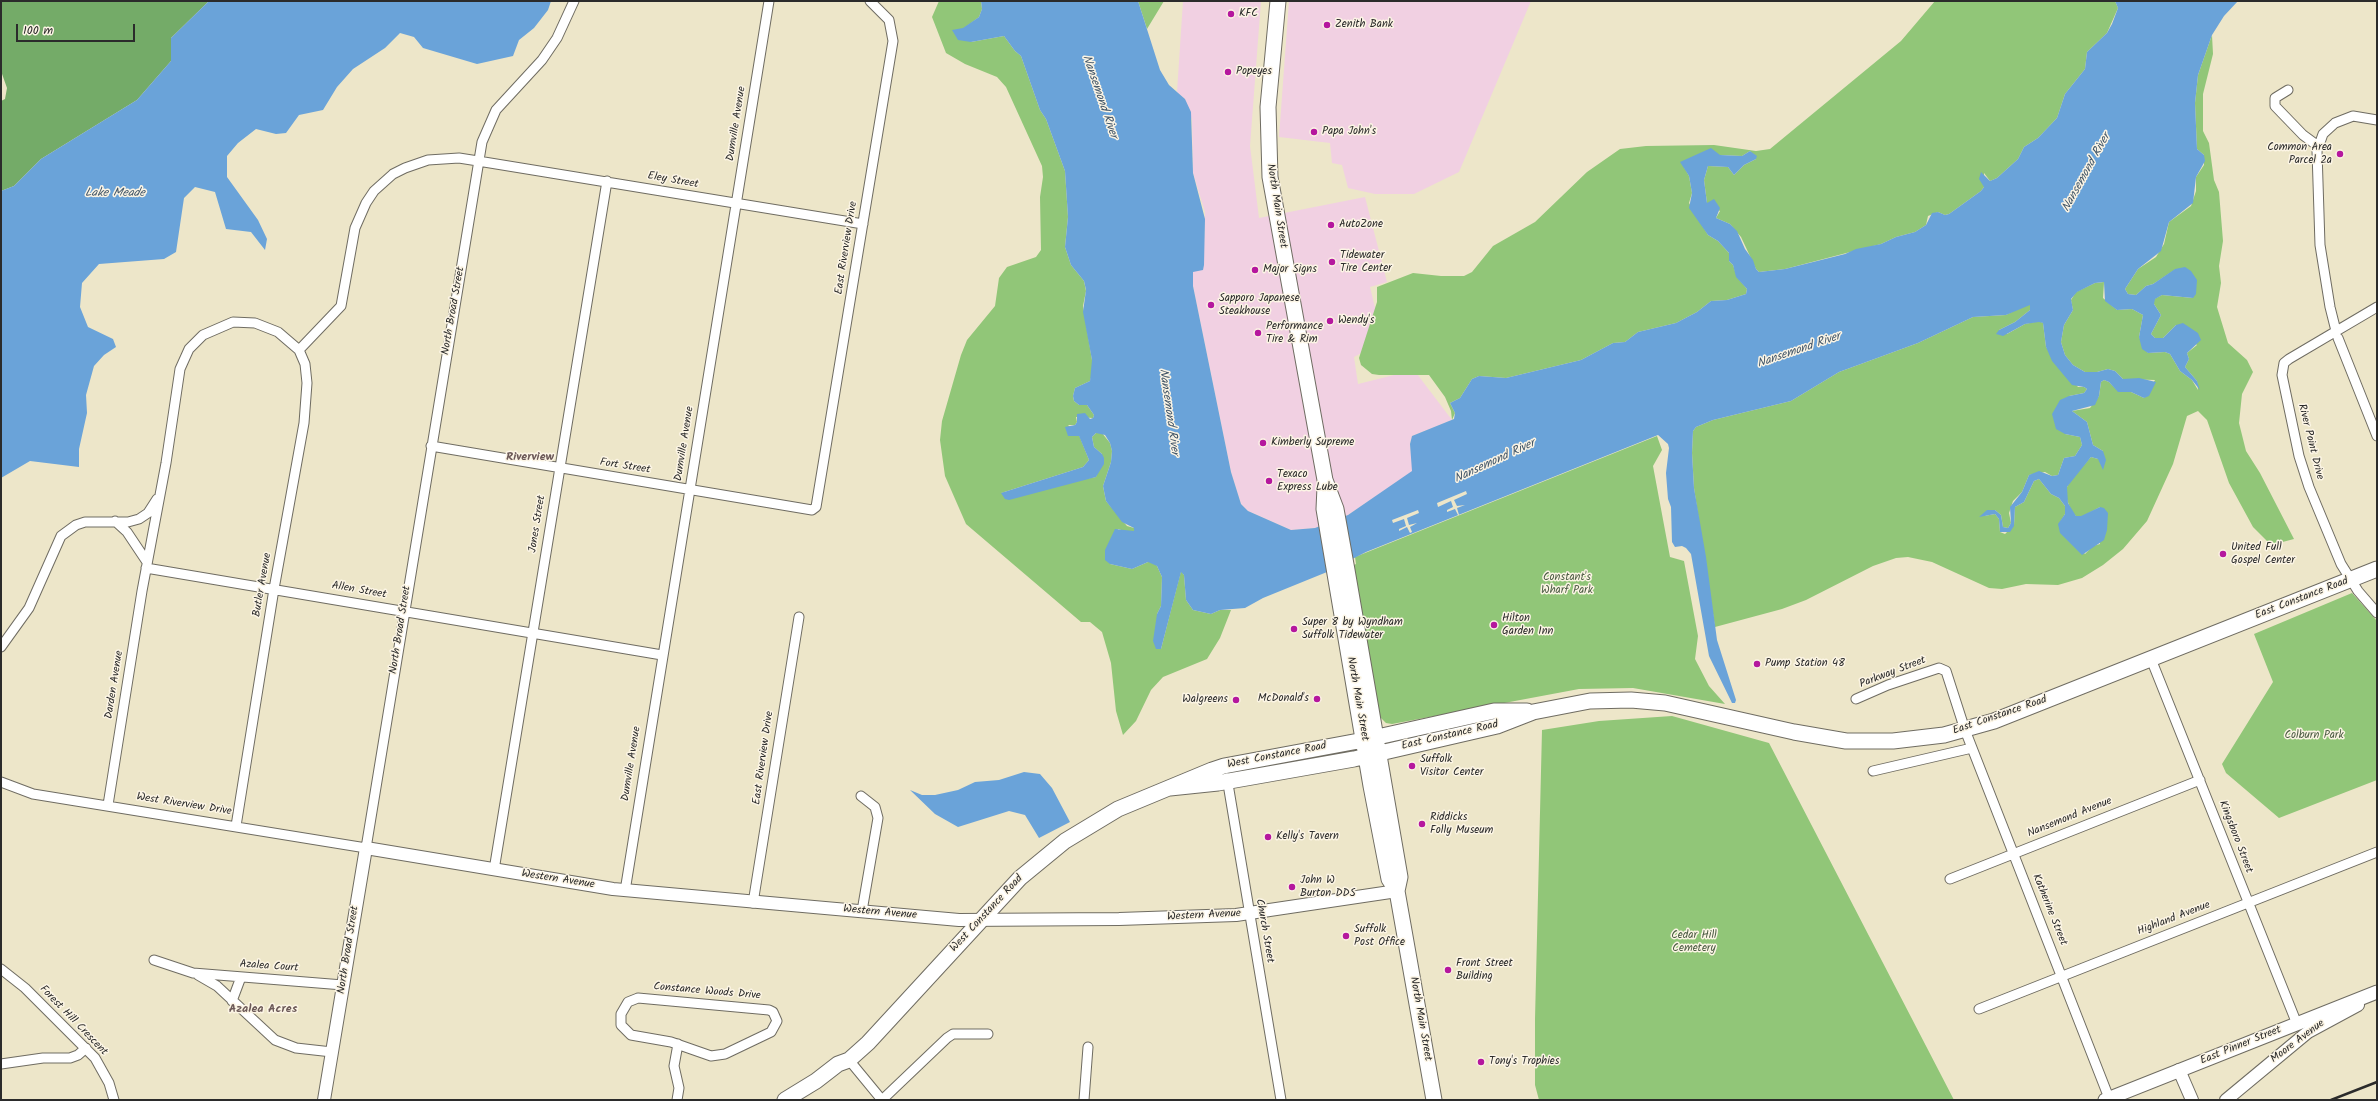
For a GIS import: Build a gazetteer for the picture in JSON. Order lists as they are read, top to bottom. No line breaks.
{"streets":{"main road":["North Main Street","East Constance Road","West Constance Road","East Pinner Street"],"street":["Dumville Avenue","Eley Street","East Riverview Drive","North Broad Street","River Point Drive","Fort Street","Jones Street","Butler Avenue","Allen Street","Parkway Street","Darden Avenue","West Riverview Drive","Nansemond Avenue","Kingsboro Street","Western Avenue","Katherine Street","Highland Avenue","Church Street","Azalea Court","Constance Woods Drive","Forest Hill Crescent","Moore Avenue"]},"crossings":[["Dumville Avenue","Eley Street"],["Dumville Avenue","Fort Street"],["Dumville Avenue","Allen Street"],["Dumville Avenue","Western Avenue"],["Eley Street","East Riverview Drive"],["Eley Street","North Broad Street"],["Eley Street","Jones Street"],["North Main Street","East Constance Road"],["North Main Street","West Constance Road"],["North Main Street","Western Avenue"],["East Riverview Drive","Fort Street"],["East Riverview Drive","Western Avenue"],["North Broad Street","Fort Street"],["North Broad Street","Allen Street"],["North Broad Street","West Riverview Drive"],["North Broad Street","Western Avenue"],["North Broad Street","Azalea Court"],["River Point Drive","East Constance Road"],["Fort Street","Jones Street"],["Jones Street","Allen Street"],["Jones Street","Western Avenue"],["Butler Avenue","Allen Street"],["Butler Avenue","West Riverview Drive"],["Allen Street","Darden Avenue"],["East Constance Road","Parkway Street"],["East Constance Road","West Constance Road"],["East Constance Road","Kingsboro Street"],["East Constance Road","Katherine Street"],["Parkway Street","Katherine Street"],["Darden Avenue","West Riverview Drive"],["West Constance Road","Western Avenue"],["West Constance Road","Church Street"],["West Riverview Drive","Western Avenue"],["Nansemond Avenue","Kingsboro Street"],["Nansemond Avenue","Katherine Street"],["Kingsboro Street","Highland Avenue"],["Kingsboro Street","East Pinner Street"],["Western Avenue","Church Street"],["Katherine Street","Highland Avenue"],["Katherine Street","East Pinner Street"]],"districts":["Riverview","Azalea Acres"],"water":["Nansemond River","Lake Meade"],"parks":["Constant's Wharf Park","Colburn Park","Cedar Hill Cemetery"],"places":["KFC","Zenith Bank","Popeyes","Papa John's","Common Area Parcel 2a","AutoZone","Tidewater Tire Center","Major Signs","Sapporo Japanese Steakhouse","Wendy's","Performance Tire & Rim","Kimberly Supreme","Texaco Express Lube","United Full Gospel Center","Hilton Garden Inn","Super 8 by Wyndham Suffolk Tidewater","Pump Station 48","McDonald's","Walgreens","Suffolk Visitor Center","Riddicks Folly Museum","Kelly's Tavern","John W Burton DDS","Suffolk Post Office","Front Street Building","Tony's Trophies"],"scale_bar":"100 m"}
